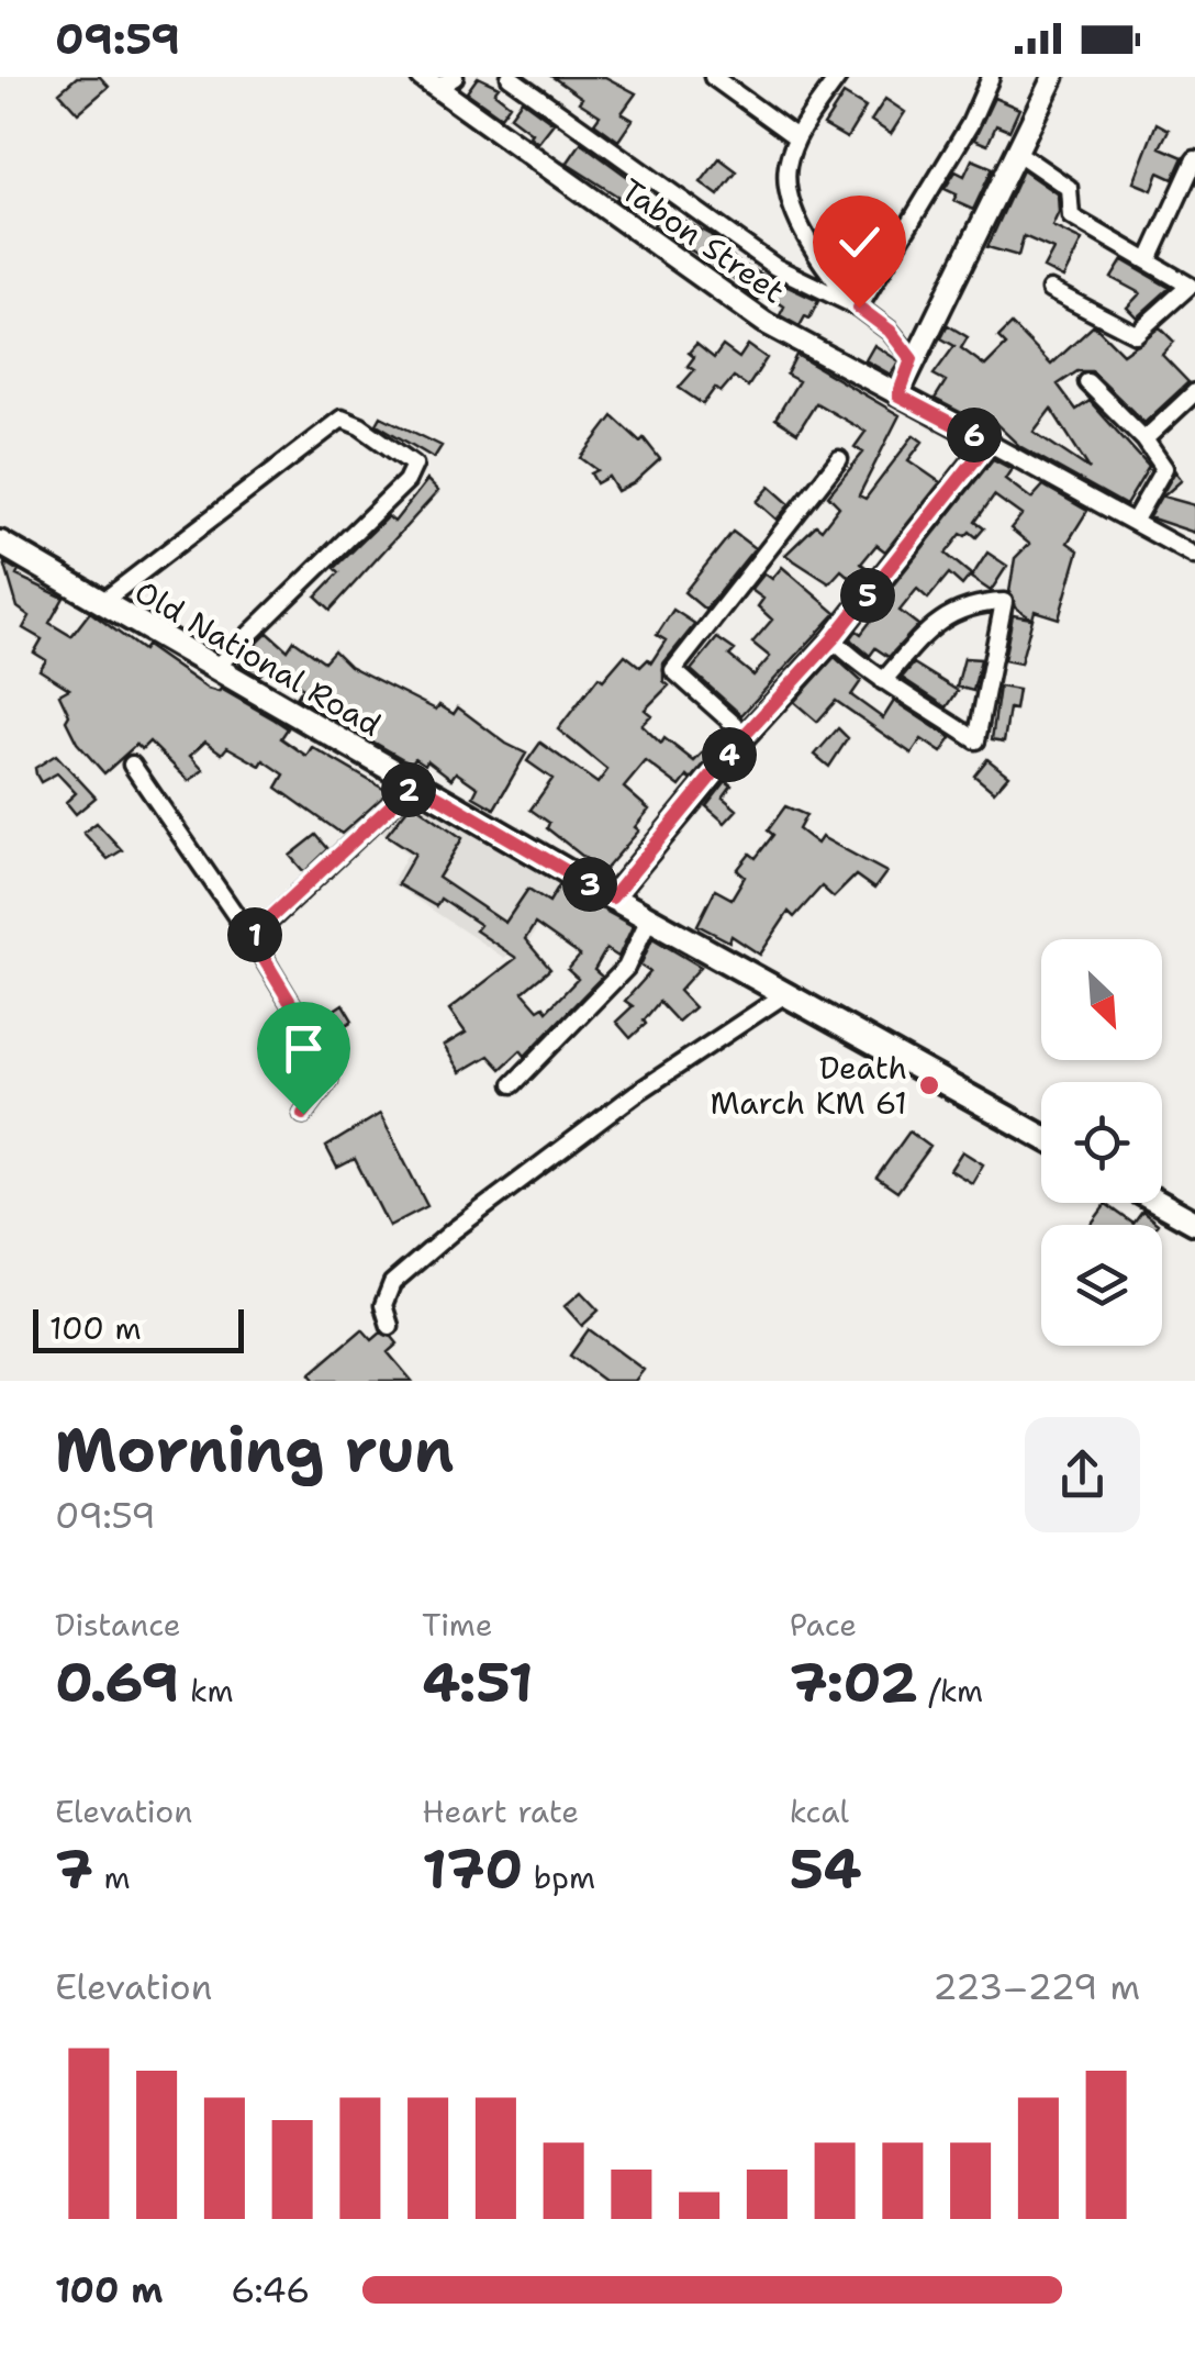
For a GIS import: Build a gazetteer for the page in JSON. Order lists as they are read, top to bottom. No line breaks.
{"streets":{"main road":["Old National Road"],"street":["Tabon Street"]},"places":["Death March KM 61"],"scale_bar":"100 m","north":"bottom right","page":{"status":"09:59","pins":["6","5","4","2","3","1"],"scale":"100 m","heading":["Morning run","09:59"],"stats":[["Distance","0.69 km"],["Time","4:51"],["Pace","7:02 /km"],["Elevation","7 m"],["Heart rate","170 bpm"],["kcal","54"]],"chart":["Elevation","223–229 m"],"list":[{"name":"100 m","note":"6:46"}]}}
